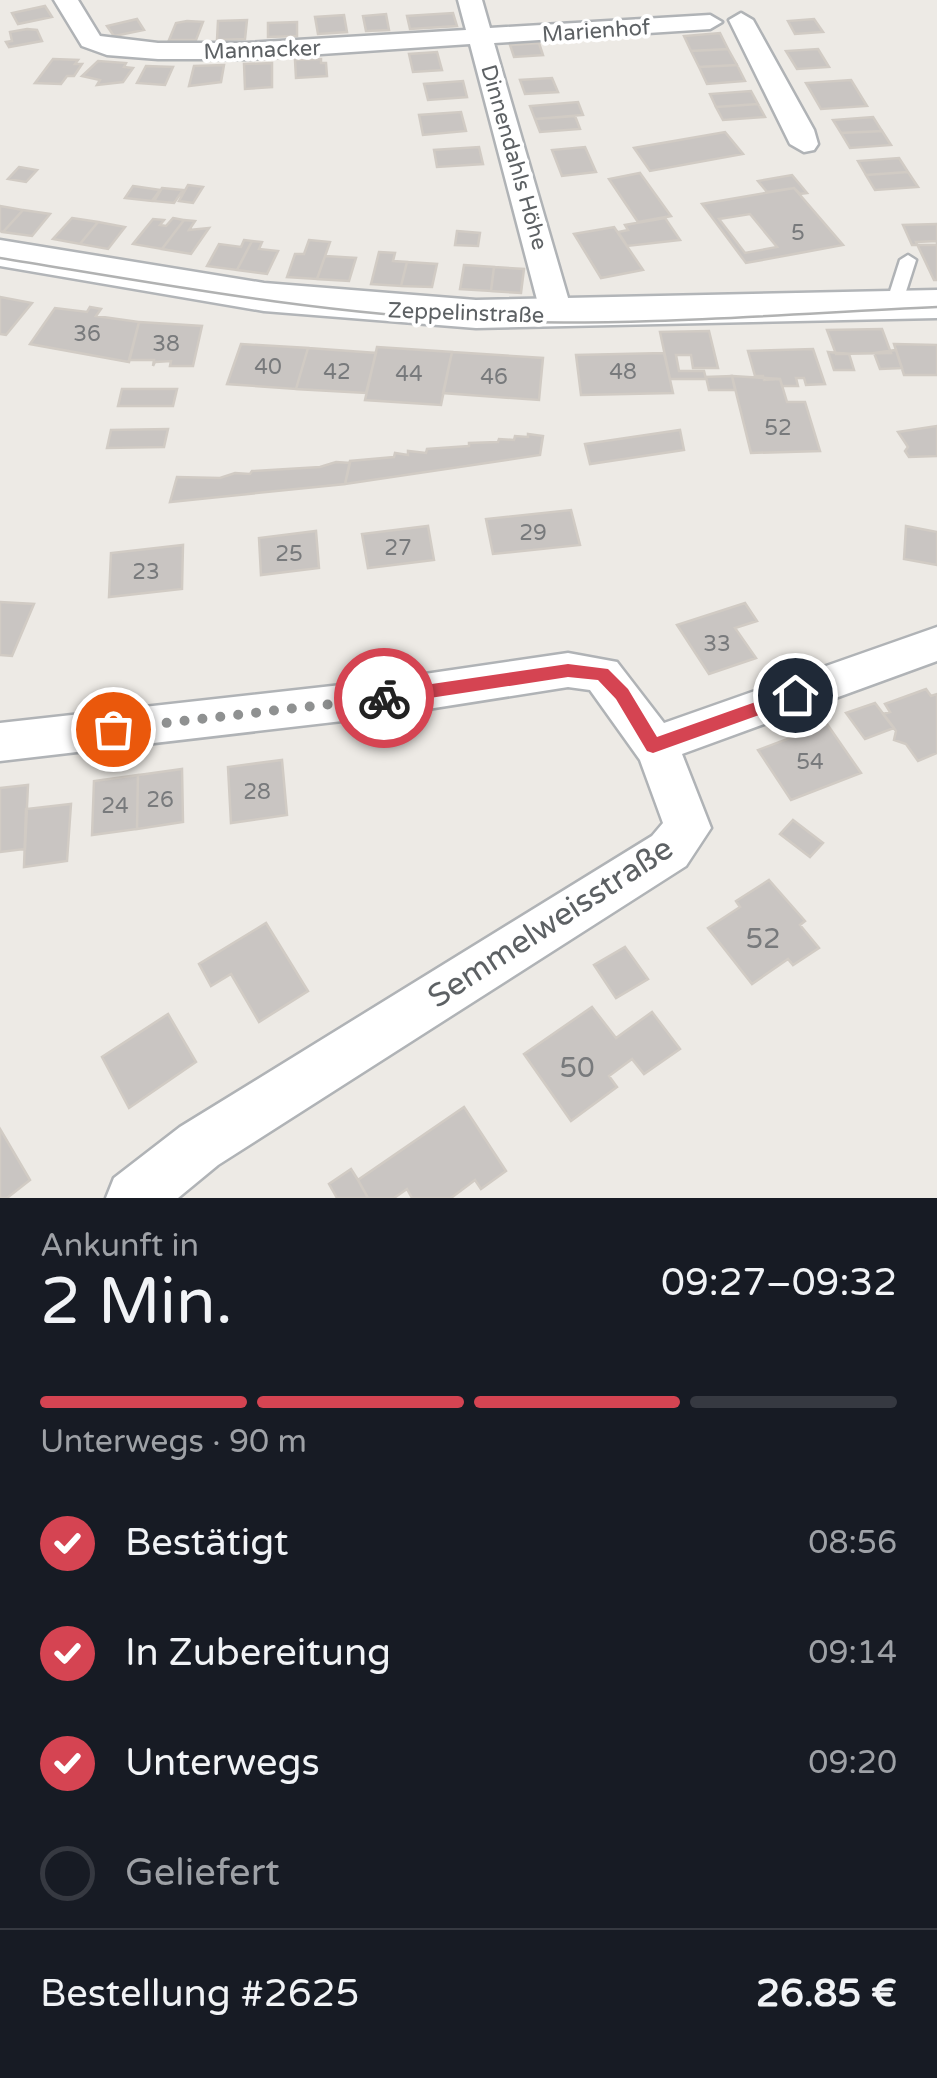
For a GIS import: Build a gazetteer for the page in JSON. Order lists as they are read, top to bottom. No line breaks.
{"streets":{"main road":["Zeppelinstraße"],"street":["Marienhof","Mannacker","Dinnendahls Höhe","Semmelweisstraße"]},"crossings":[["Marienhof","Mannacker"],["Marienhof","Dinnendahls Höhe"],["Mannacker","Dinnendahls Höhe"],["Dinnendahls Höhe","Zeppelinstraße"]],"house_numbers":["5","36","38","40","42","48","44","46","52","29","27","25","23","33","54","28","26","24","52","50"],"page":{"heading":["2 Min.","Ankunft in","09:27–09:32"],"panel":["Bestellung #2625","26.85 €"],"bar":"Unterwegs · 90 m","list":[["Bestätigt","08:56"],["In Zubereitung","09:14"],["Unterwegs","09:20"],"Geliefert"]}}
